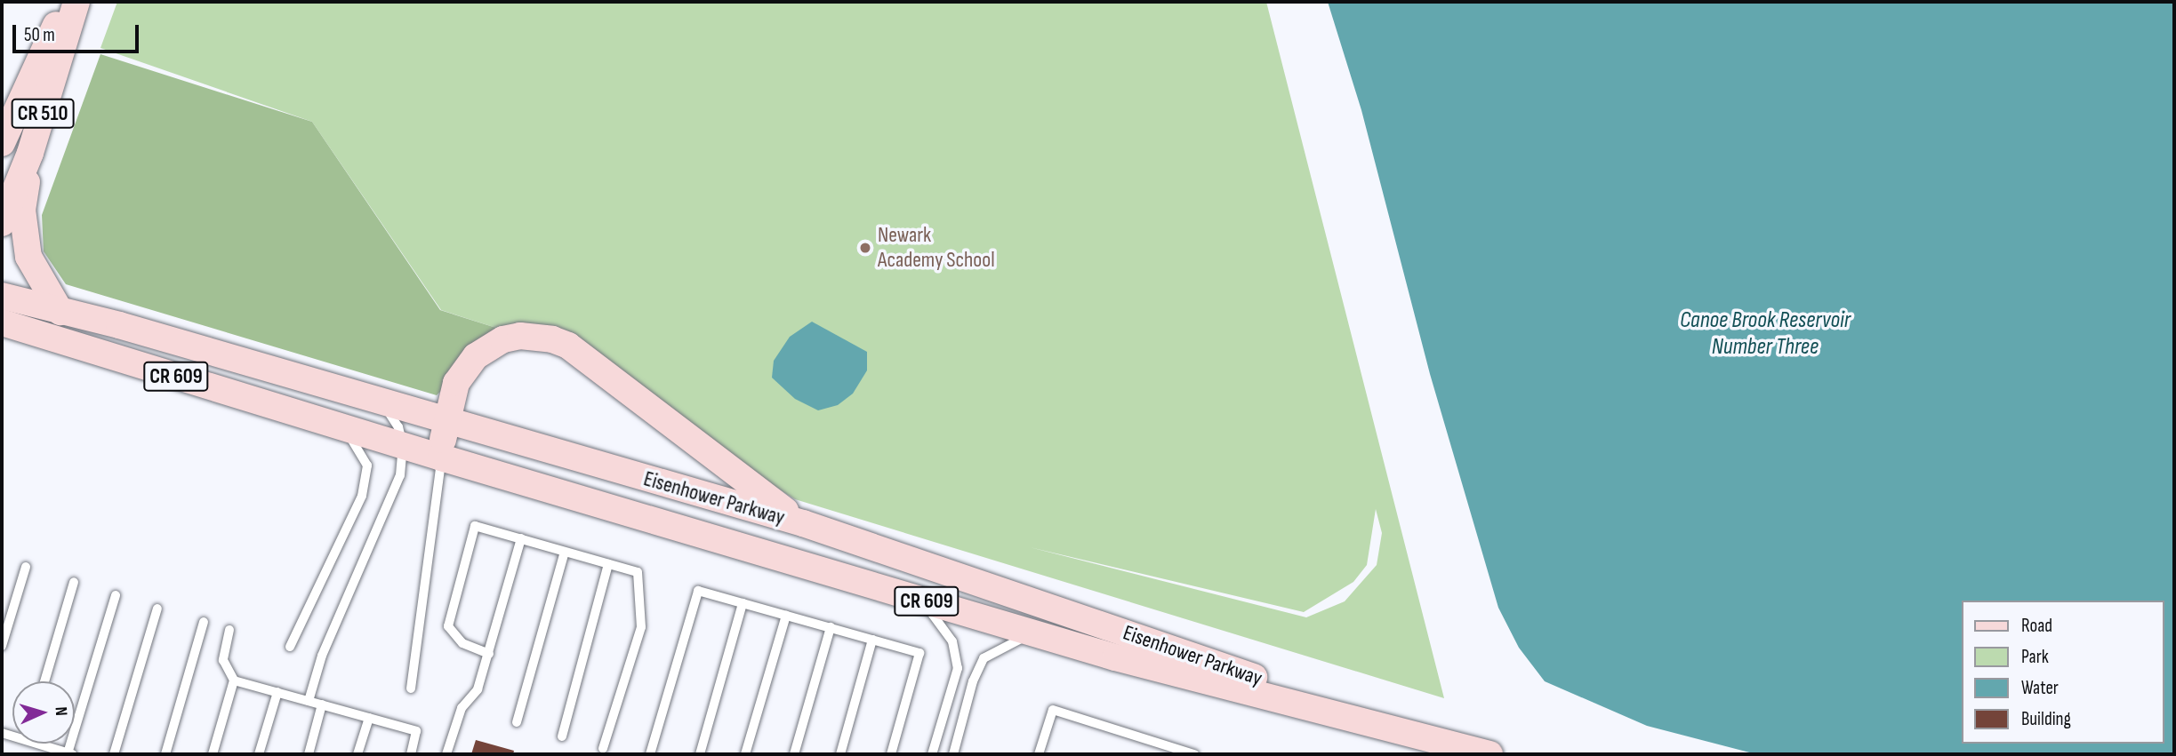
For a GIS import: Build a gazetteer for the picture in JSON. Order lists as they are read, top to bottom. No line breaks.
{"streets":{"main road":["CR 510","CR 609","Eisenhower Parkway"]},"water":["Canoe Brook Reservoir Number Three"],"places":["Newark Academy School"],"legend":["Road","Park","Water","Building"],"scale_bar":"50 m","north":"right"}
